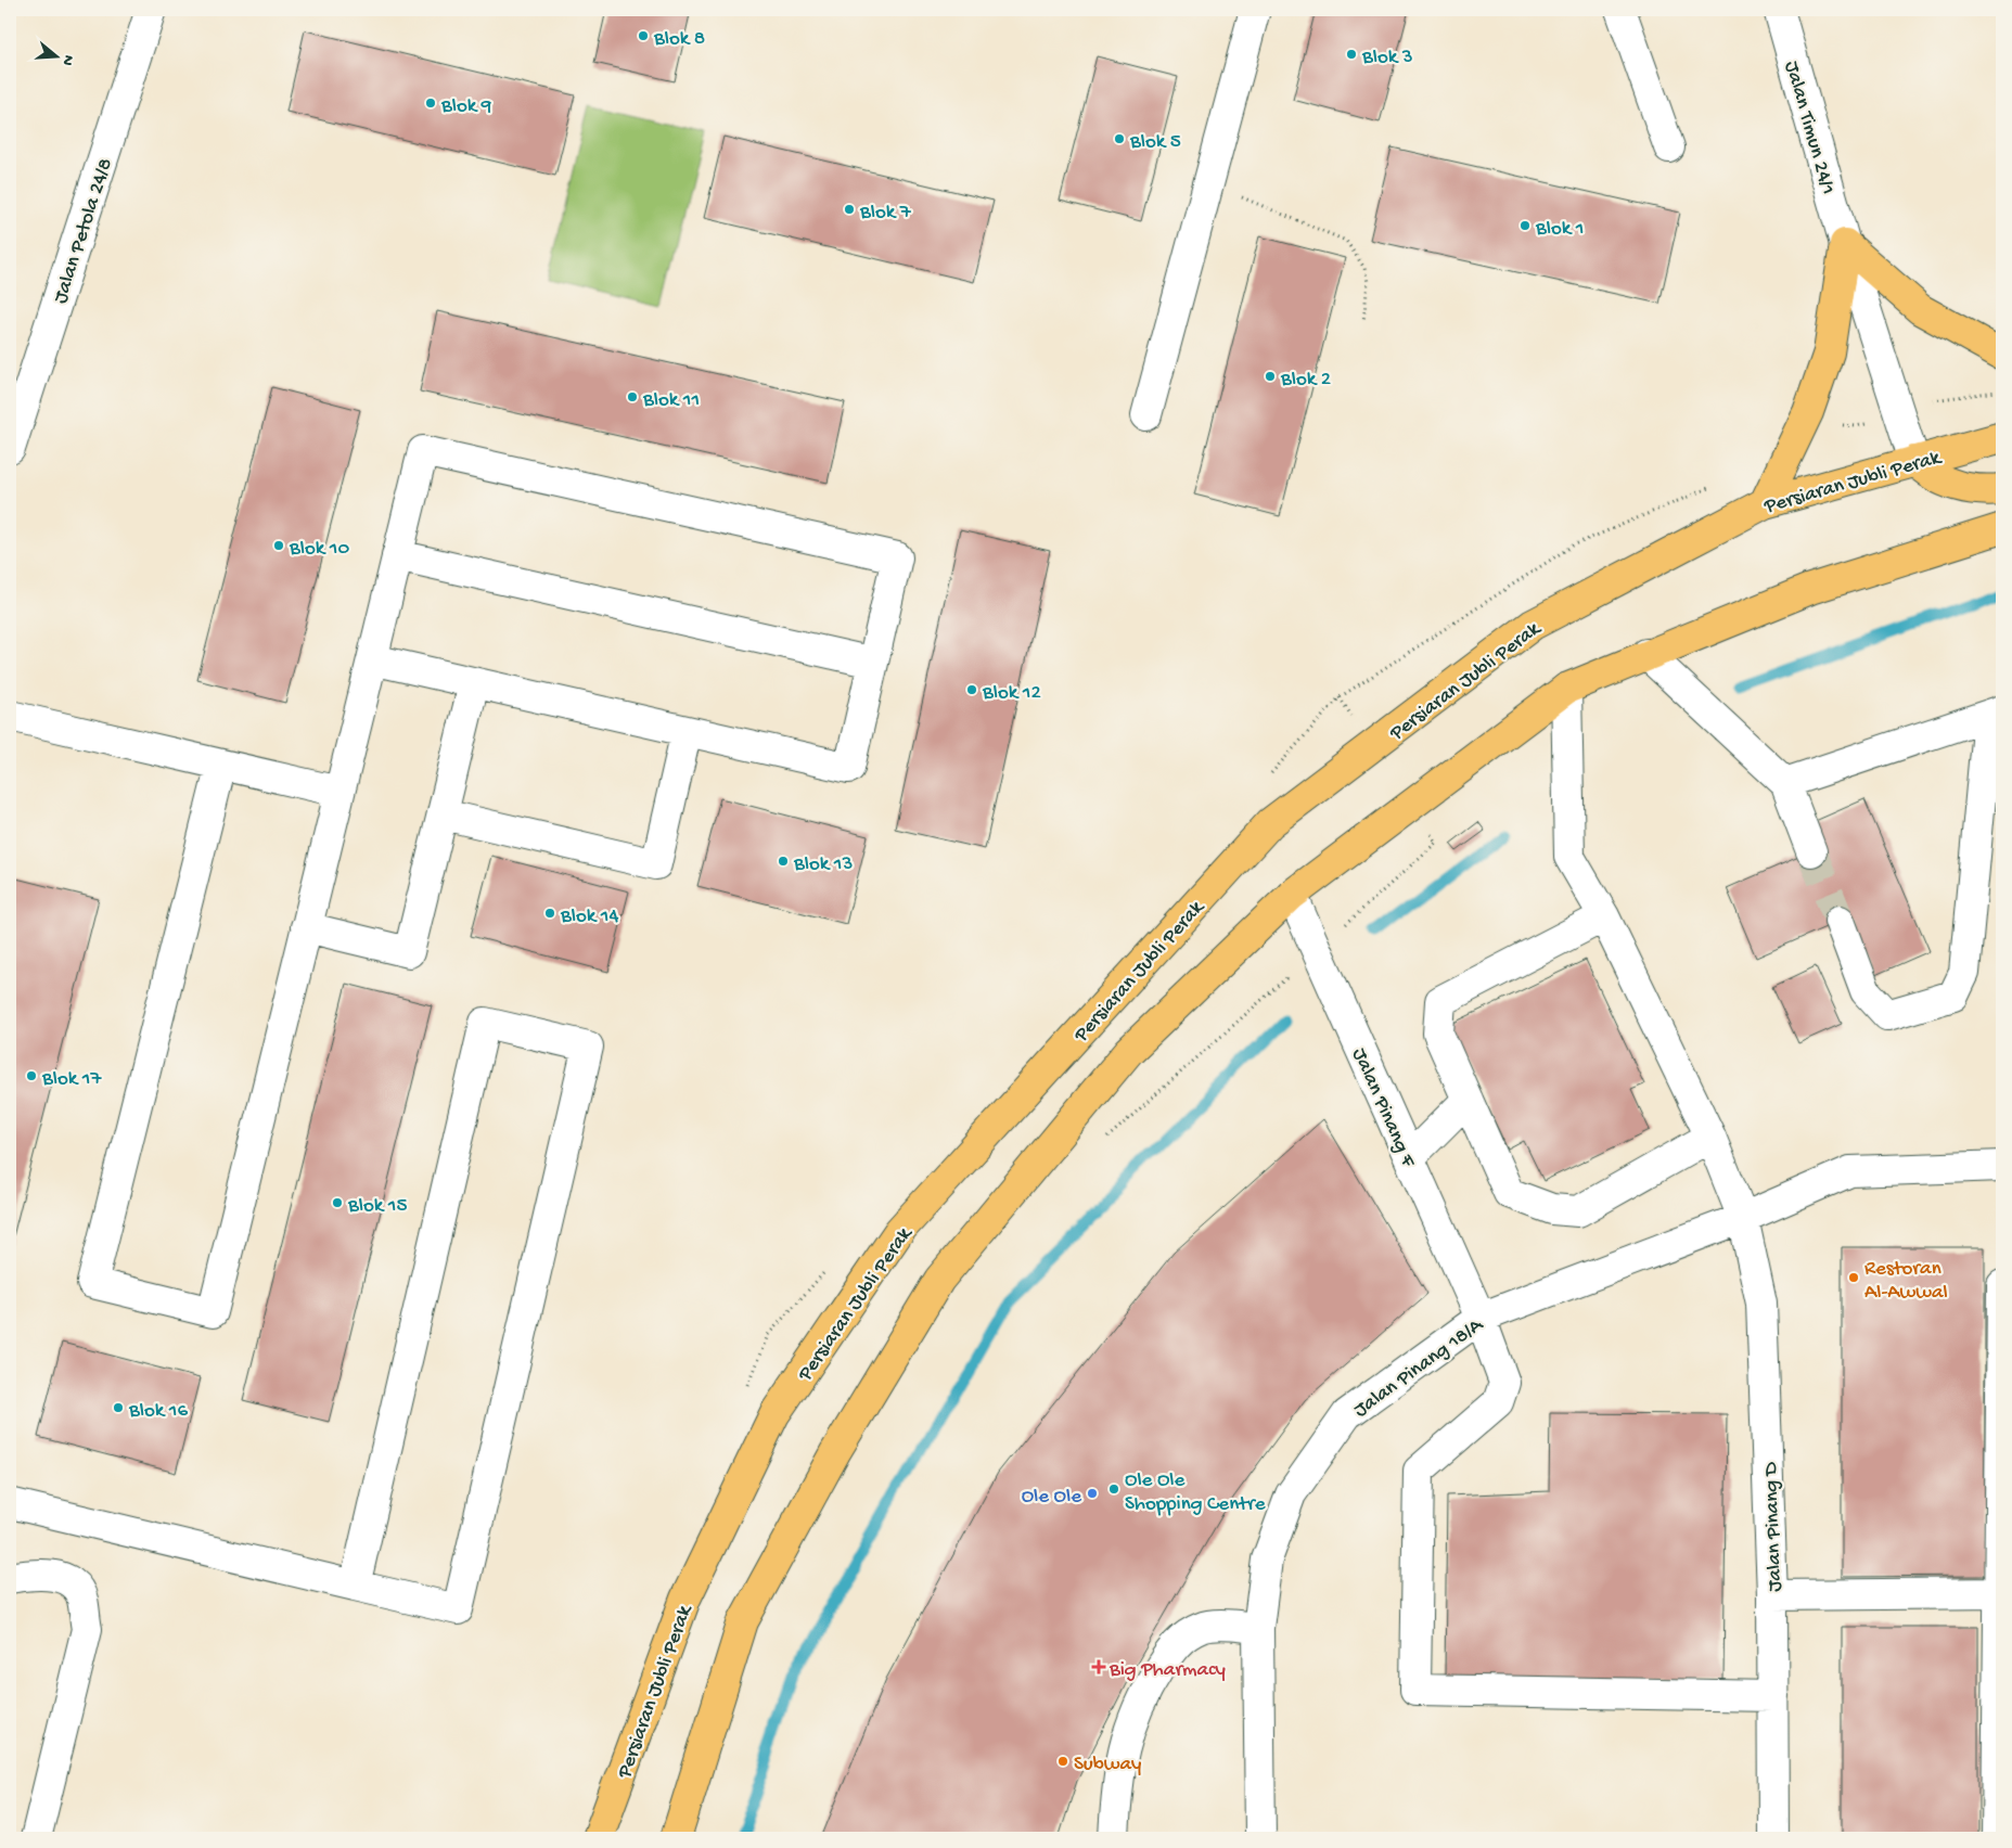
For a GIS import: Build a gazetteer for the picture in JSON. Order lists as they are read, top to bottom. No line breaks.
{"streets":{"main road":["Persiaran Jubli Perak"],"street":["Jalan Timun 24/1","Jalan Petola 24/8","Jalan Pinang F","Jalan Pinang 18/A","Jalan Pinang D"]},"crossings":[["Jalan Timun 24/1","Persiaran Jubli Perak"],["Jalan Pinang F","Jalan Pinang 18/A"],["Jalan Pinang F","Jalan Pinang D"],["Jalan Pinang 18/A","Jalan Pinang D"]],"places":{"other":["Blok 8","Blok 3","Blok 9","Blok 5","Blok 7","Blok 1","Blok 2","Blok 11","Blok 10","Blok 12","Blok 13","Blok 14","Blok 17","Blok 15","Restoran Al-Awwal","Blok 16","Ole Ole Shopping Centre","Ole Ole","Subway"],"health":["Big Pharmacy"]},"north":"right"}
